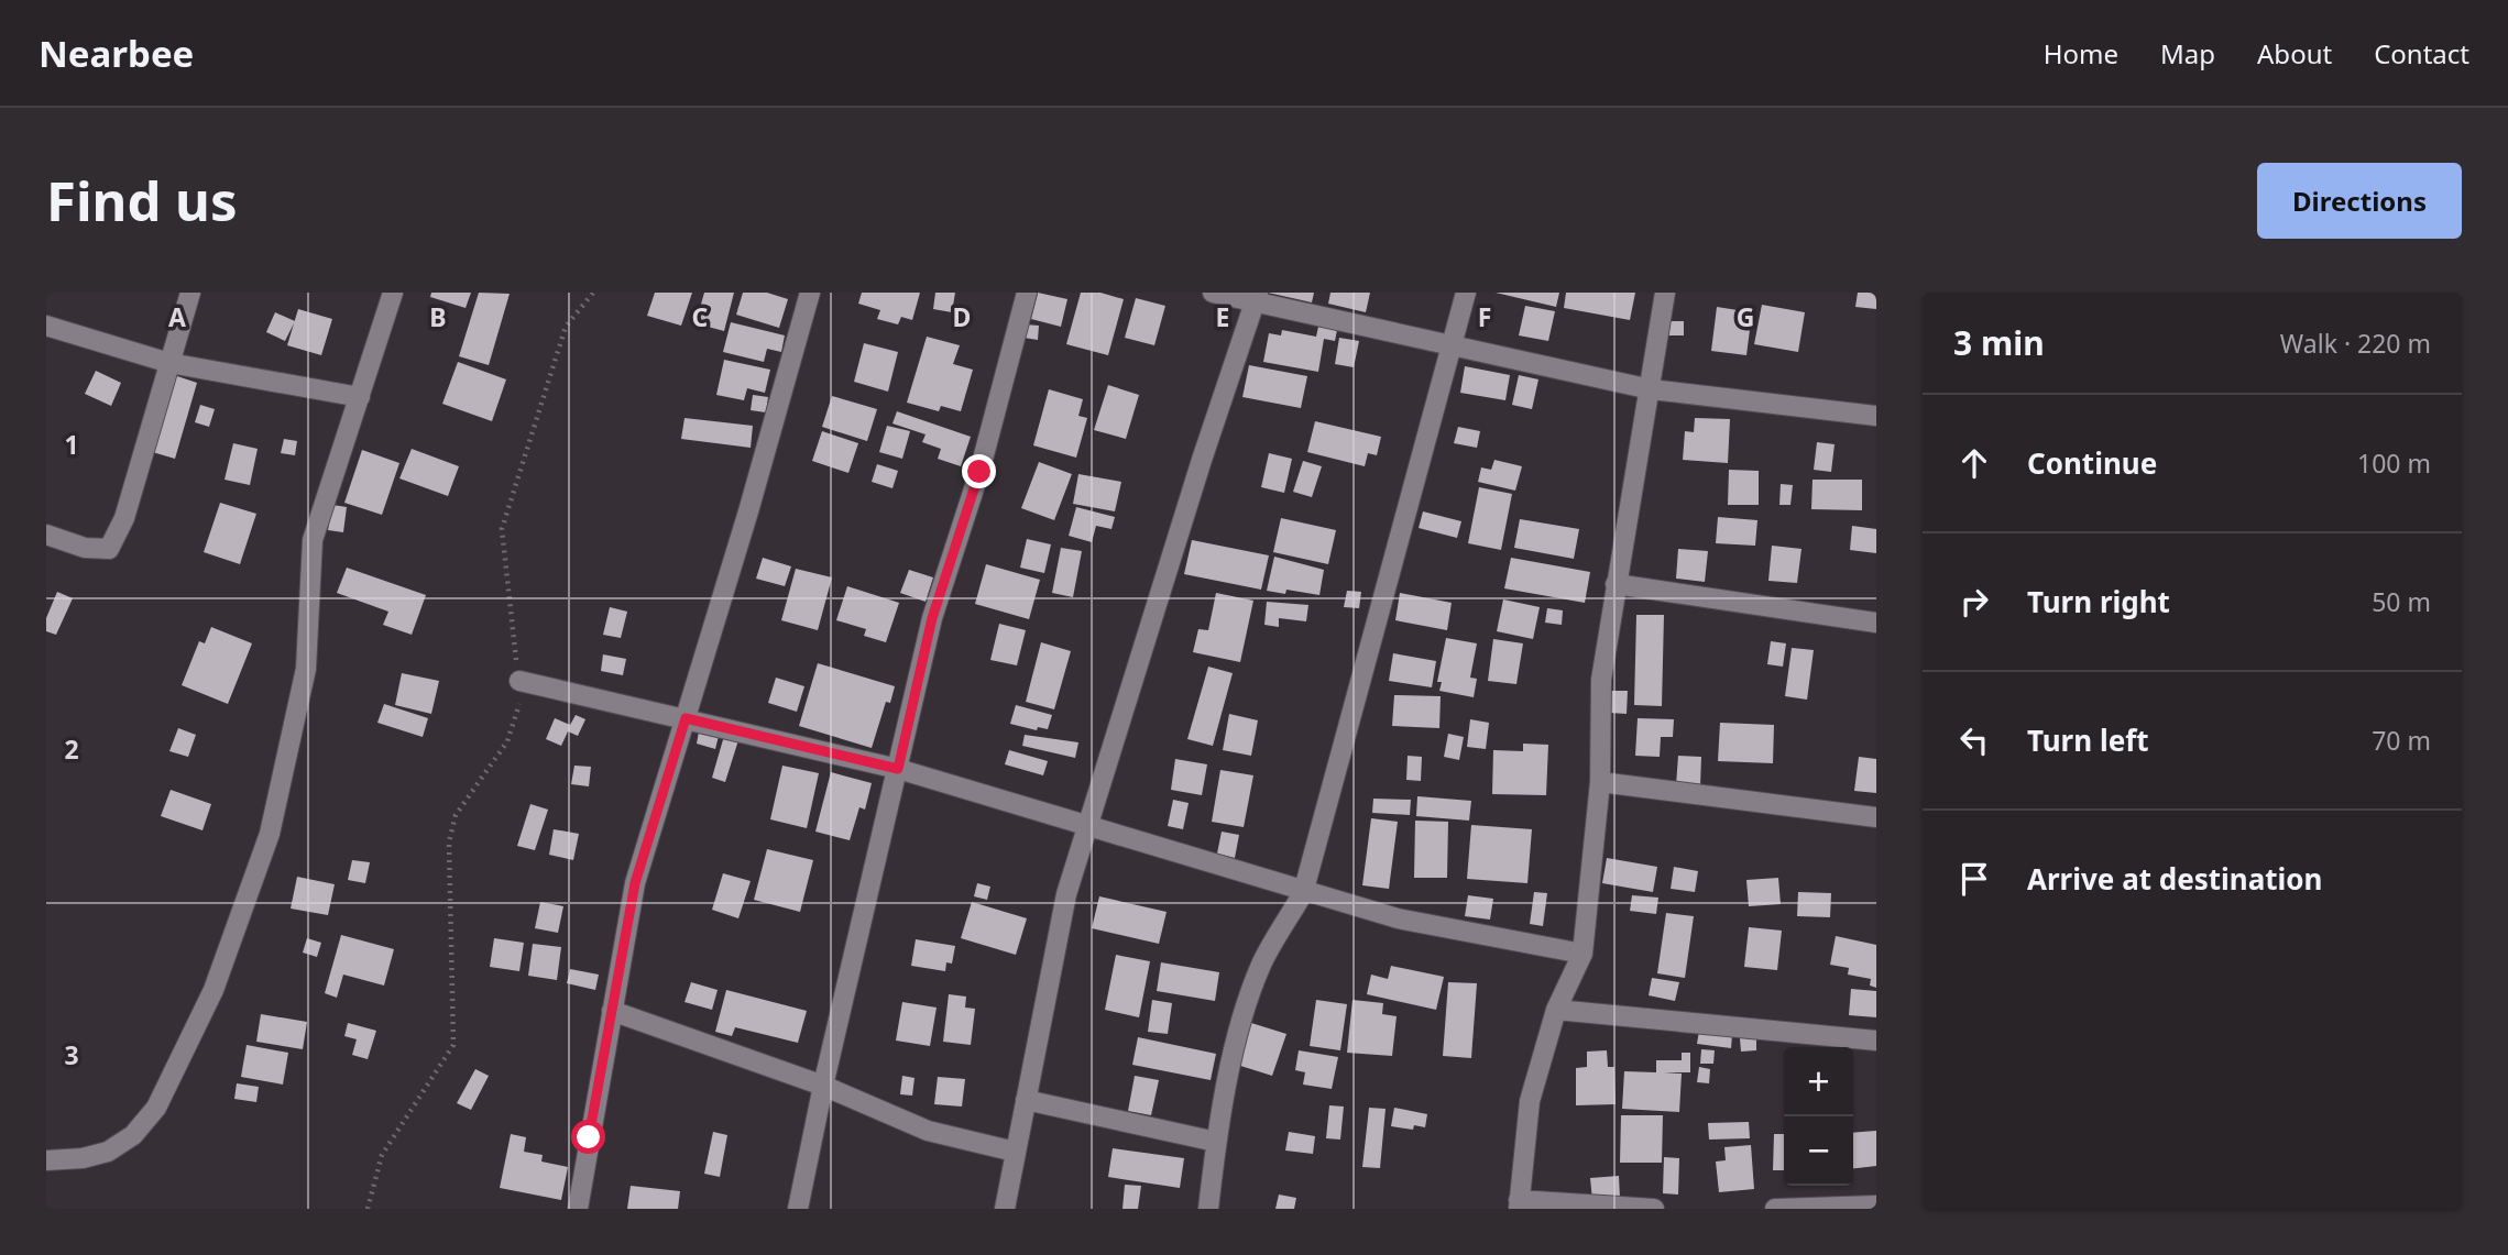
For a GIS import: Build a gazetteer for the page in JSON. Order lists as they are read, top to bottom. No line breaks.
{"page":{"header":"Nearbee","nav":["Home","Map","About","Contact"],"buttons":"Directions","title":"Find us","heading":["3 min","Walk · 220 m"],"list":[["Continue","100 m"],["Turn right","50 m"],["Turn left","70 m"],"Arrive at destination"],"map_buttons":["+","−"]},"grid":{"columns":["A","B","C","D","E","F","G"],"rows":["1","2","3"]}}
